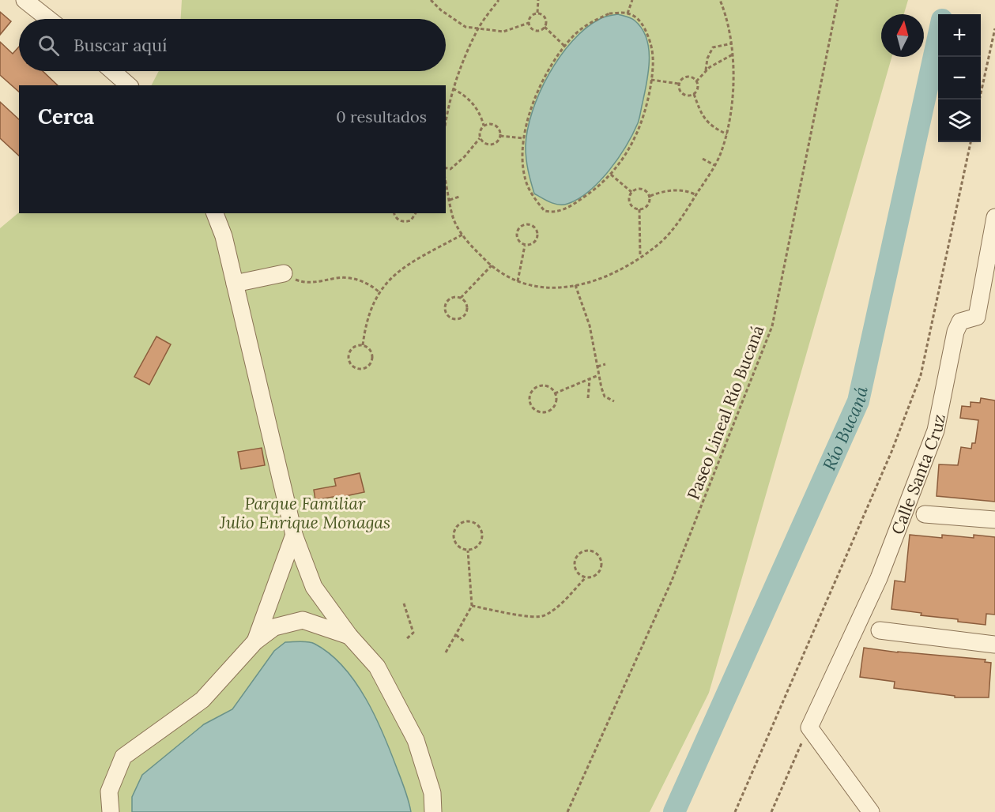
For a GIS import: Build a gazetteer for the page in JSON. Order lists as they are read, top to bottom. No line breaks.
{"streets":{"street":["Calle Santa Cruz"],"path":["Paseo Lineal Río Bucaná"]},"water":["Río Bucaná"],"parks":["Parque Familiar Julio Enrique Monagas"],"north":"top","page":{"map_buttons":["+","−"],"search":"Buscar aquí","heading":["Cerca","0 resultados"]}}
